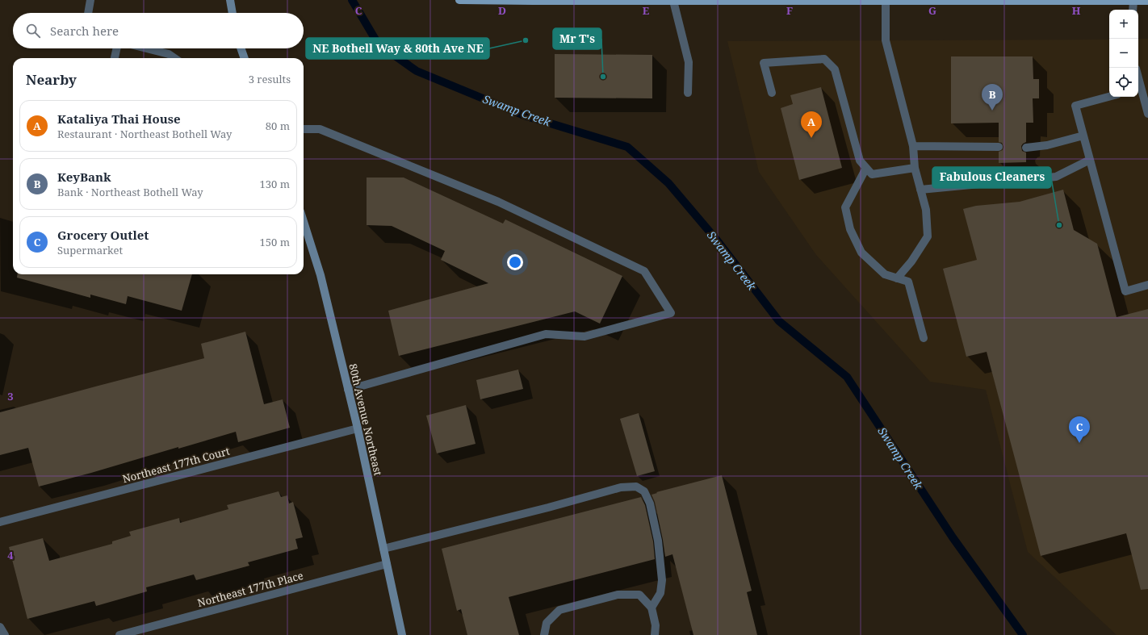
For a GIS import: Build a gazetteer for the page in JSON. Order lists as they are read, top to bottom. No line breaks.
{"streets":{"main road":["80th Avenue Northeast"],"street":["Northeast 177th Court","Northeast 177th Place"]},"crossings":[["80th Avenue Northeast","Northeast 177th Court"],["80th Avenue Northeast","Northeast 177th Place"]],"water":["Swamp Creek"],"places":["NE Bothell Way & 80th Ave NE","Mr T's","Fabulous Cleaners"],"page":{"map_buttons":["+","−"],"search":"Search here","heading":["Nearby","3 results"],"pins":["B","A","C"],"list":[{"mark":"A","name":"Kataliya Thai House","note":"Restaurant · Northeast Bothell Way","value":"80 m"},{"mark":"B","name":"KeyBank","note":"Bank · Northeast Bothell Way","value":"130 m"},{"mark":"C","name":"Grocery Outlet","note":"Supermarket","value":"150 m"}]},"grid":{"columns":["C","D","E","F","G","H"],"rows":["3","4"]}}
